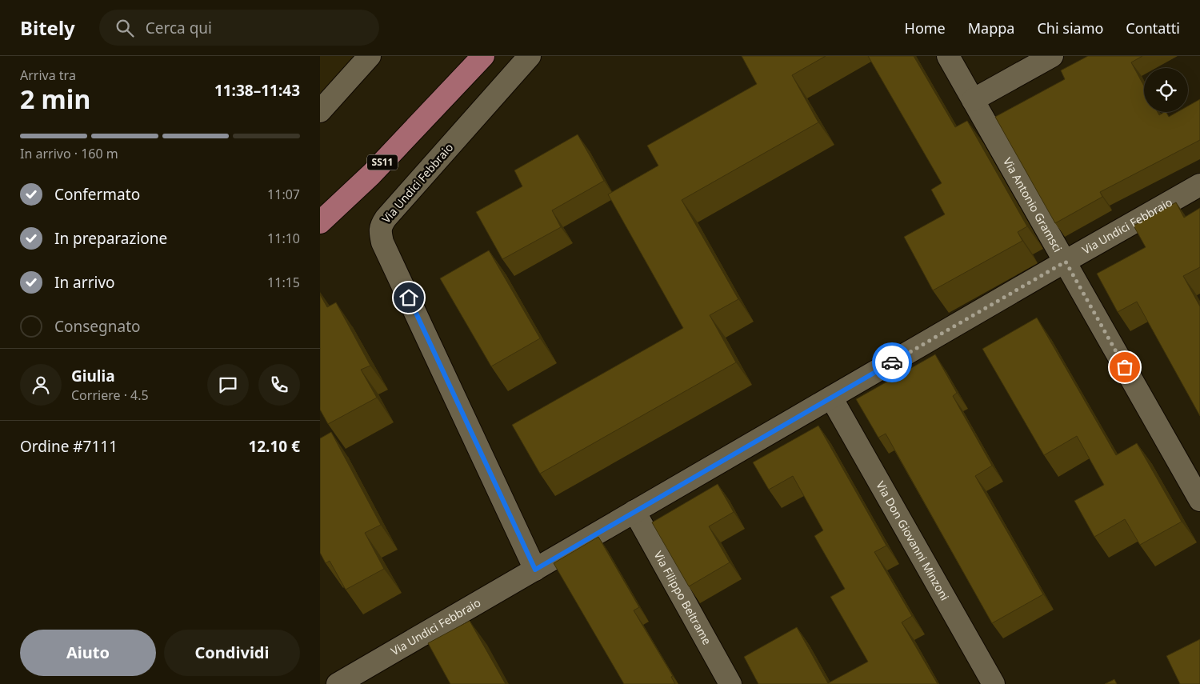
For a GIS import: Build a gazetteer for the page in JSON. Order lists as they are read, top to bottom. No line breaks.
{"streets":{"main road":["SS11"],"street":["Via Undici Febbraio","Via Antonio Gramsci","Via Don Giovanni Minzoni","Via Filippo Beltrame"]},"crossings":[["Via Undici Febbraio","Via Antonio Gramsci"],["Via Undici Febbraio","Via Don Giovanni Minzoni"],["Via Undici Febbraio","Via Filippo Beltrame"]],"page":{"header":"Bitely","search":"Cerca qui","nav":["Home","Mappa","Chi siamo","Contatti"],"heading":["2 min","Arriva tra","11:38–11:43"],"panel":["Giulia","Corriere · 4.5","Ordine #7111","12.10 €"],"bar":"In arrivo · 160 m","list":[["Confermato","11:07"],["In preparazione","11:10"],["In arrivo","11:15"],"Consegnato"],"buttons":["Aiuto","Condividi"]}}
